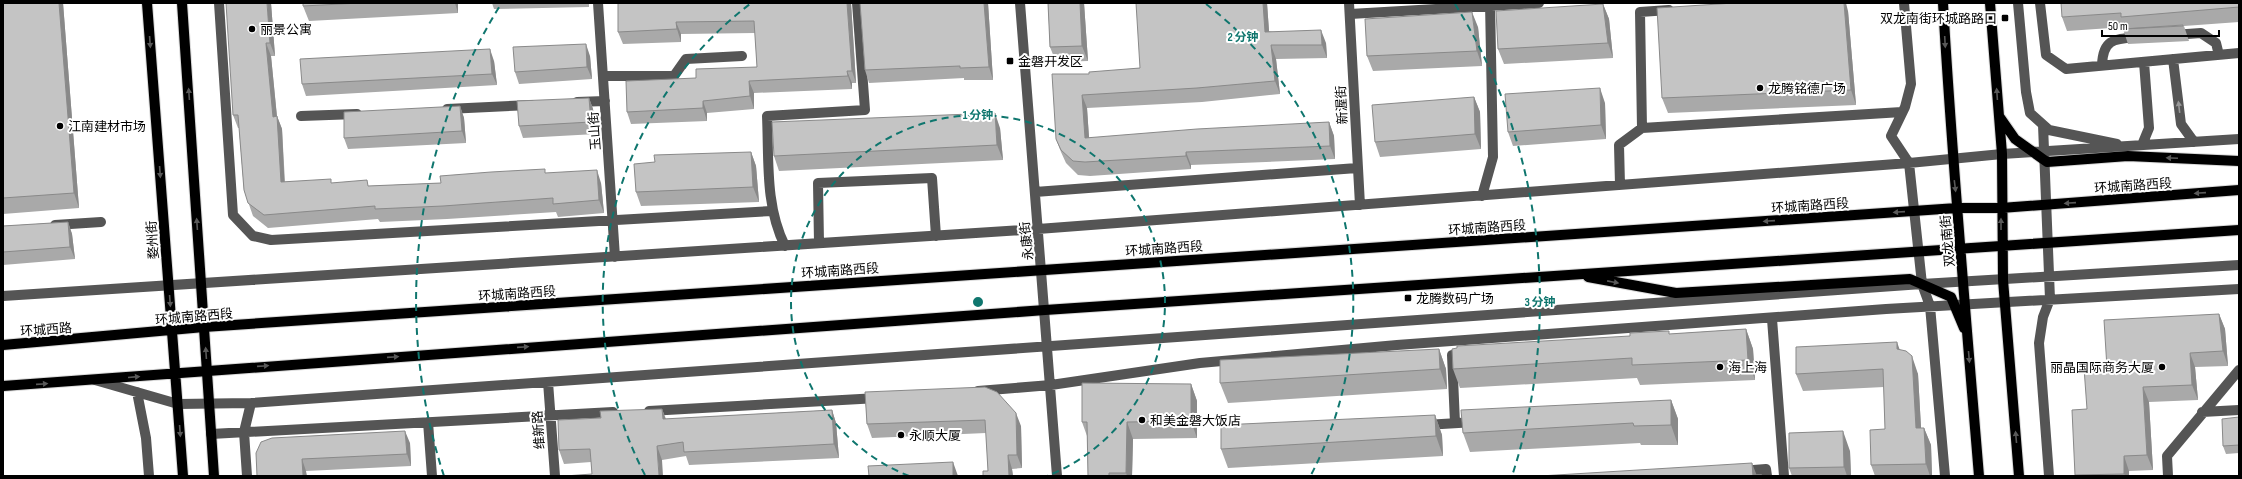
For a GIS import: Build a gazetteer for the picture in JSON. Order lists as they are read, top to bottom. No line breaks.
{"streets":{"main road":["环城南路西段","婺州街","双龙南街","环城西路"],"street":["新渥街","玉山街","永康街","维新路"]},"crossings":[["环城南路西段","婺州街"],["环城南路西段","永康街"],["环城南路西段","双龙南街"],["环城南路西段","环城西路"]],"places":{"transit":["双龙南街环城路路口","金磐开发区","龙腾数码广场"],"other":["丽景公寓","龙腾铭德广场","江南建材市场","海上海","丽晶国际商务大厦","和美金磐大饭店","永顺大厦"]},"scale_bar":"50 m","rings":["2 分钟","1 分钟","3 分钟"]}
